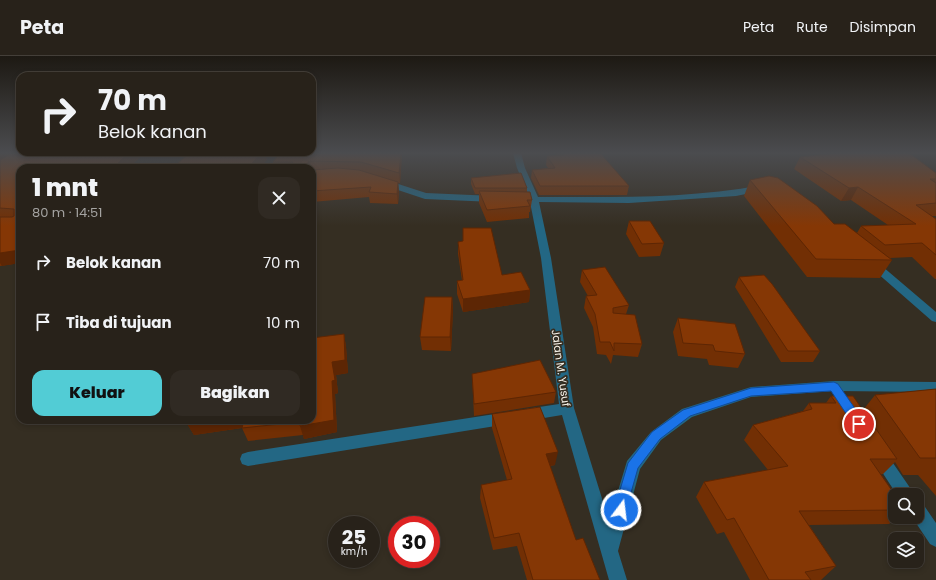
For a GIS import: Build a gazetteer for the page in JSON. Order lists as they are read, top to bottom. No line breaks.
{"streets":{"street":["Jalan M. Yusuf"]},"page":{"header":"Peta","nav":["Peta","Rute","Disimpan"],"turn":["70 m","Belok kanan"],"heading":["1 mnt","80 m · 14:51"],"list":[{"name":"Belok kanan","value":"70 m"},{"name":"Tiba di tujuan","value":"10 m"}],"buttons":["Keluar","Bagikan"],"speed":"25 km/h","limit":"30"}}
